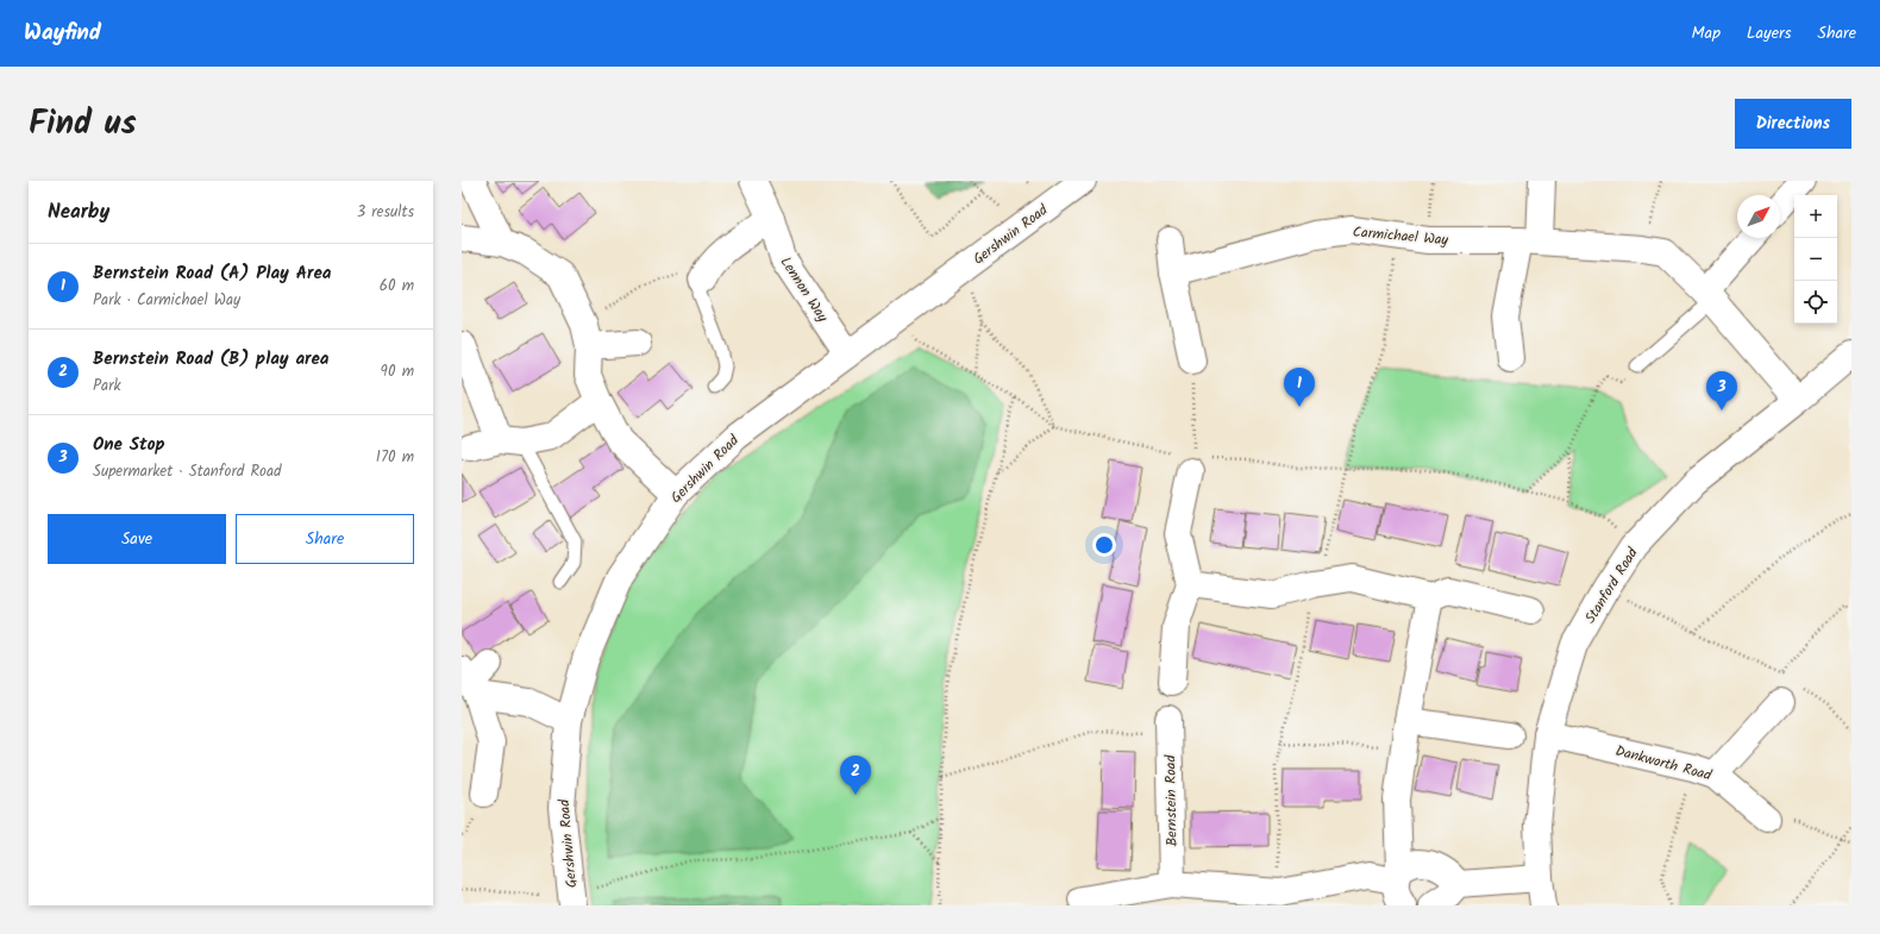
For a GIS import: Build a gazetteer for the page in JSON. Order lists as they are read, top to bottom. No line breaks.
{"streets":{"street":["Gershwin Road","Carmichael Way","Lennon Way","Stanford Road","Dankworth Road","Bernstein Road"]},"crossings":[["Gershwin Road","Lennon Way"],["Carmichael Way","Stanford Road"],["Stanford Road","Dankworth Road"]],"north":"top right","page":{"header":"Wayfind","nav":["Map","Layers","Share"],"title":"Find us","buttons":["Directions",["Save","Share"]],"heading":["Nearby","3 results"],"map_buttons":["+","−"],"list":[{"mark":"1","name":"Bernstein Road (A) Play Area","note":"Park · Carmichael Way","value":"60 m"},{"mark":"2","name":"Bernstein Road (B) play area","note":"Park","value":"90 m"},{"mark":"3","name":"One Stop","note":"Supermarket · Stanford Road","value":"170 m"}],"pins":["1","3","2"]}}
